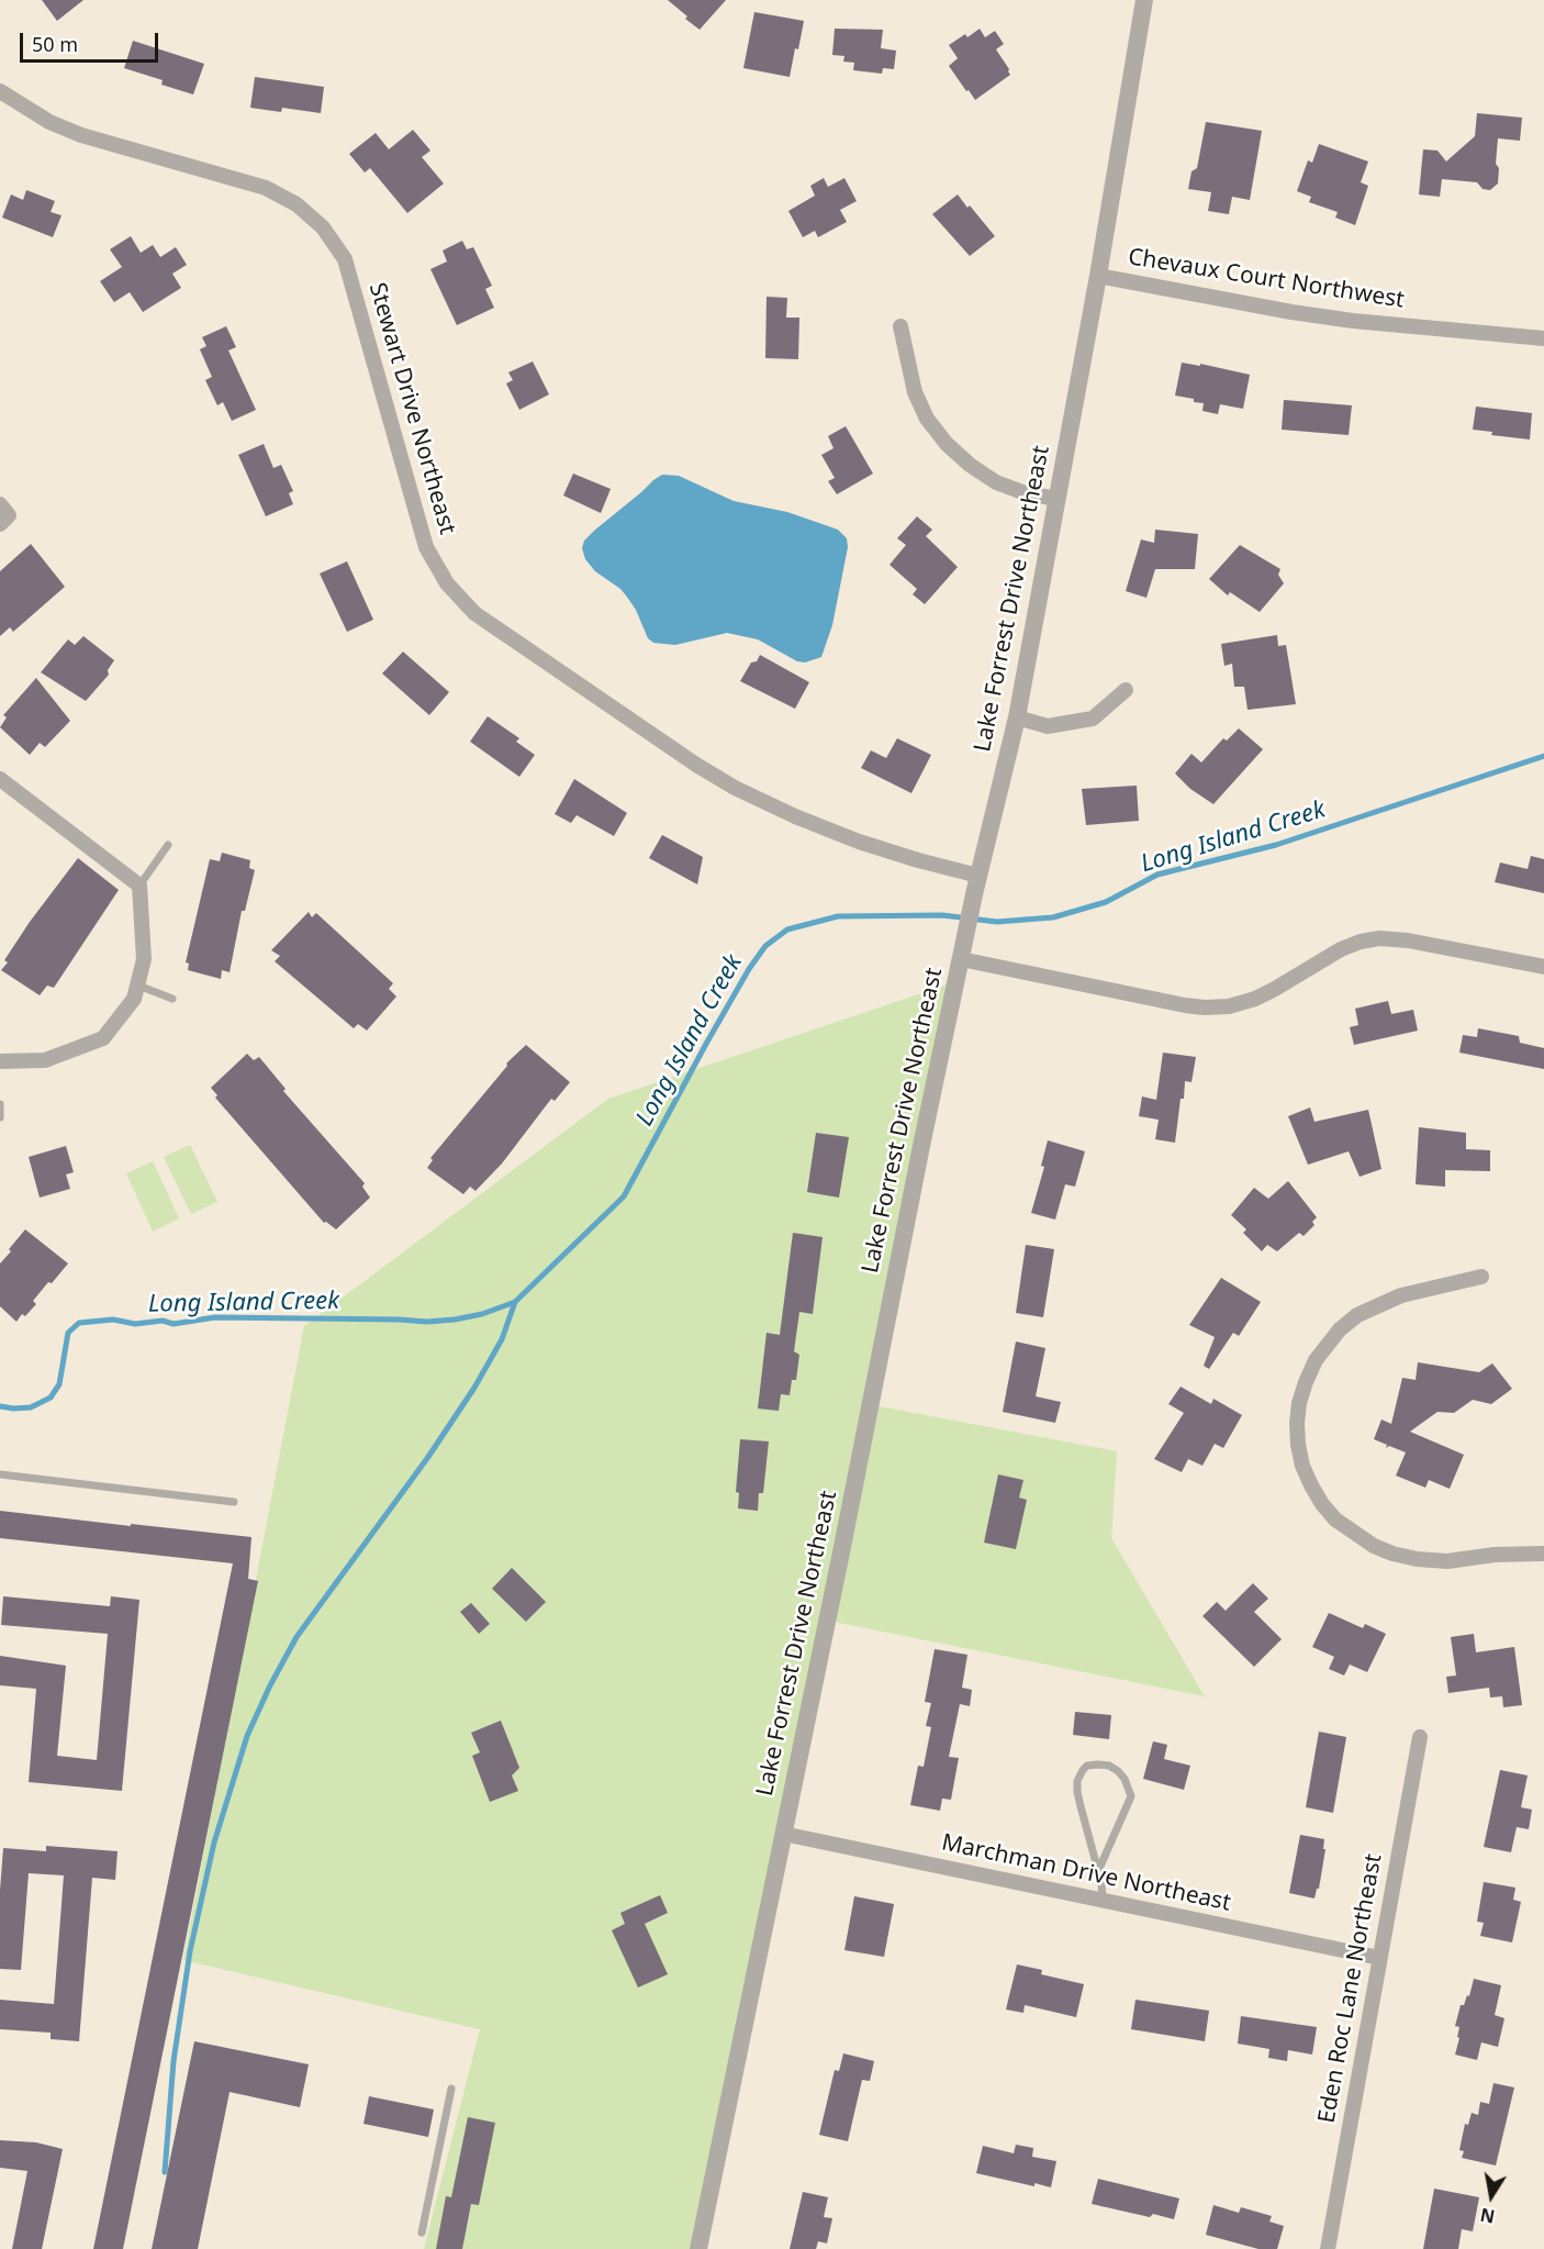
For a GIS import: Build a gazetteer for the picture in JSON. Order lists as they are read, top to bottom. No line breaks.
{"streets":{"street":["Chevaux Court Northwest","Stewart Drive Northeast","Lake Forrest Drive Northeast","Marchman Drive Northeast","Eden Roc Lane Northeast"]},"crossings":[["Chevaux Court Northwest","Lake Forrest Drive Northeast"],["Stewart Drive Northeast","Lake Forrest Drive Northeast"],["Lake Forrest Drive Northeast","Marchman Drive Northeast"],["Marchman Drive Northeast","Eden Roc Lane Northeast"]],"water":["Long Island Creek"],"scale_bar":"50 m","north":"bottom"}
